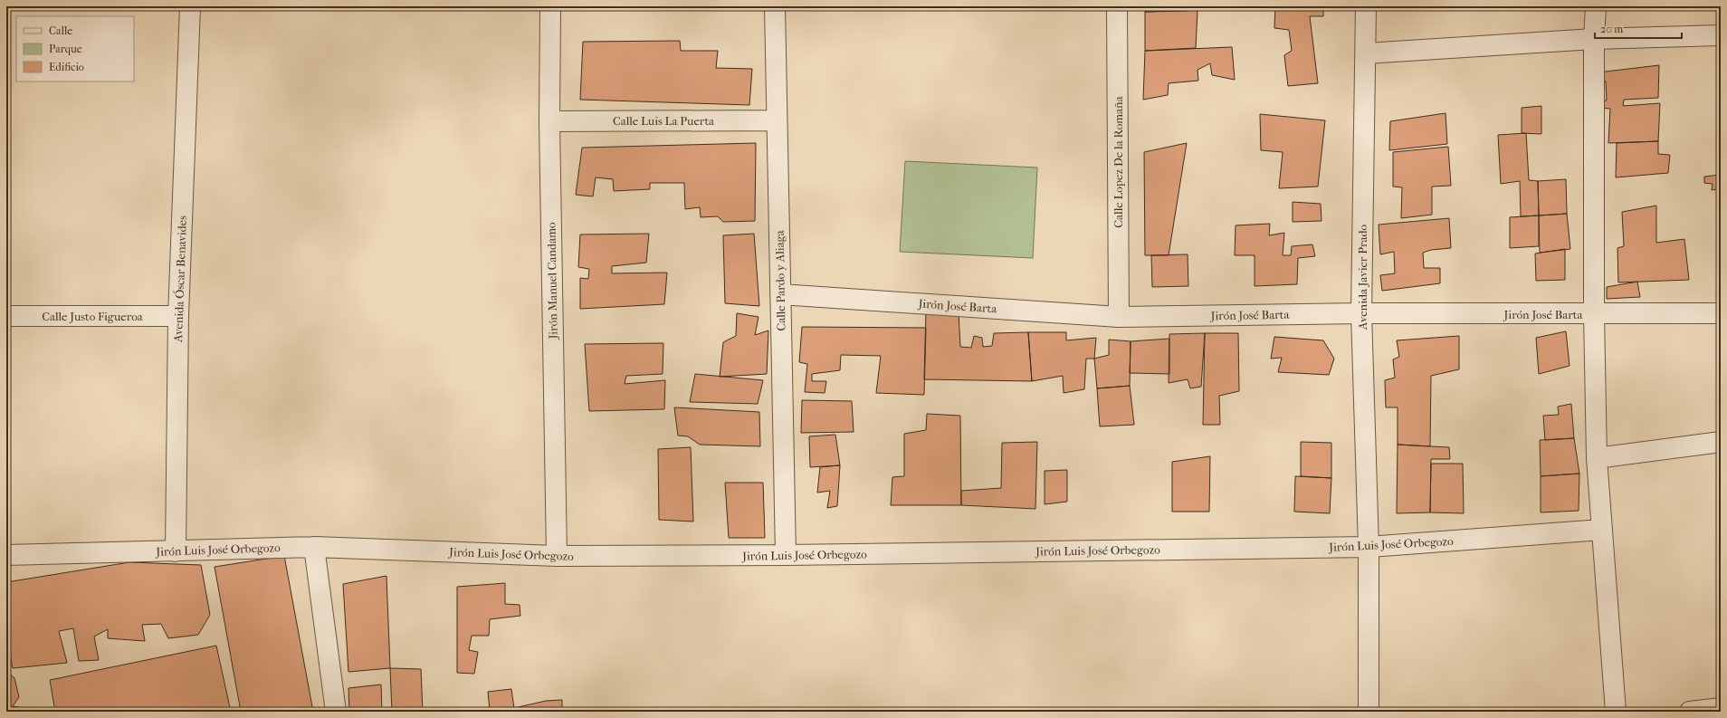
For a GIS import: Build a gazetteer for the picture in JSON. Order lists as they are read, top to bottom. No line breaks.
{"streets":{"street":["Calle Luis La Puerta","Calle Lopez De la Romaña","Avenida Javier Prado","Avenida Óscar Benavides","Jirón Manuel Candamo","Calle Pardo y Aliaga","Jirón José Barta","Calle Justo Figueroa","Jirón Luis José Orbegozo"]},"crossings":[["Calle Luis La Puerta","Jirón Manuel Candamo"],["Calle Luis La Puerta","Calle Pardo y Aliaga"],["Calle Lopez De la Romaña","Jirón José Barta"],["Avenida Javier Prado","Jirón José Barta"],["Avenida Javier Prado","Jirón Luis José Orbegozo"],["Avenida Óscar Benavides","Calle Justo Figueroa"],["Avenida Óscar Benavides","Jirón Luis José Orbegozo"],["Jirón Manuel Candamo","Jirón Luis José Orbegozo"],["Calle Pardo y Aliaga","Jirón José Barta"],["Calle Pardo y Aliaga","Jirón Luis José Orbegozo"]],"legend":["Calle","Parque","Edificio"],"scale_bar":"20 m"}
